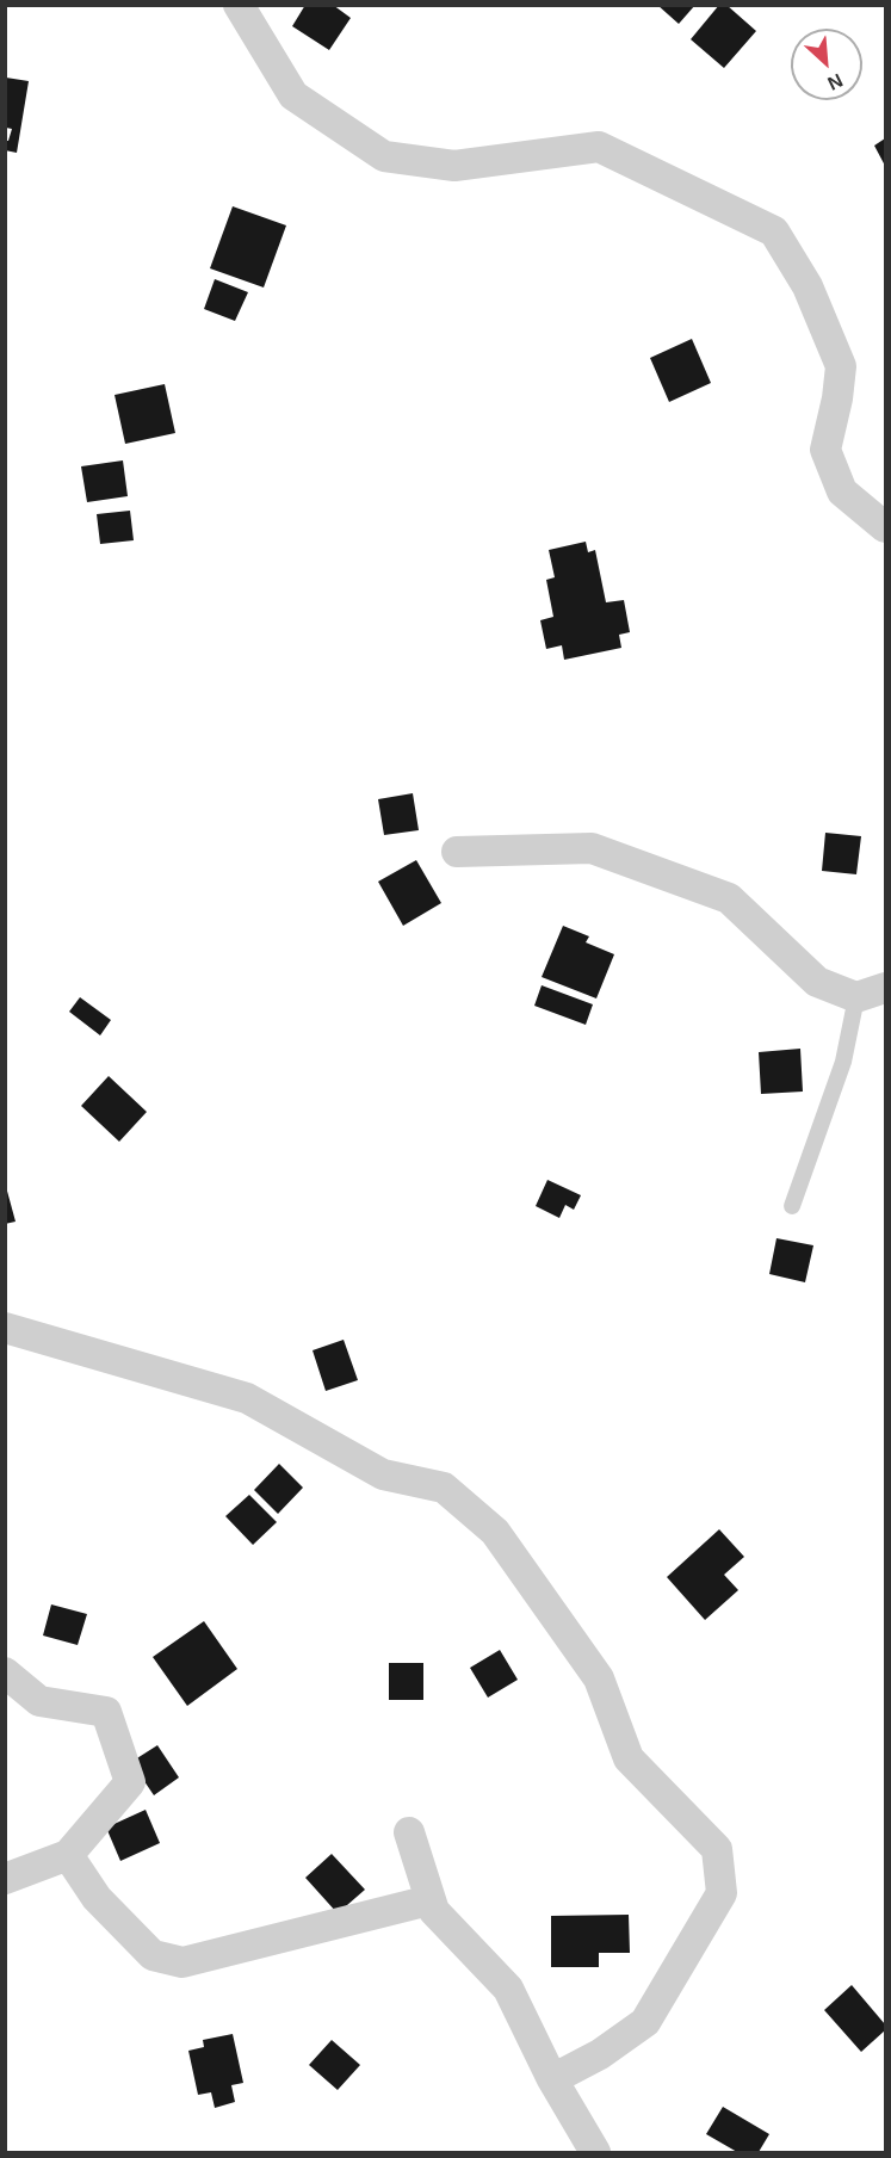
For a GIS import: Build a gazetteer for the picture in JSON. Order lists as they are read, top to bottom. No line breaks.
{"north":"bottom right"}
